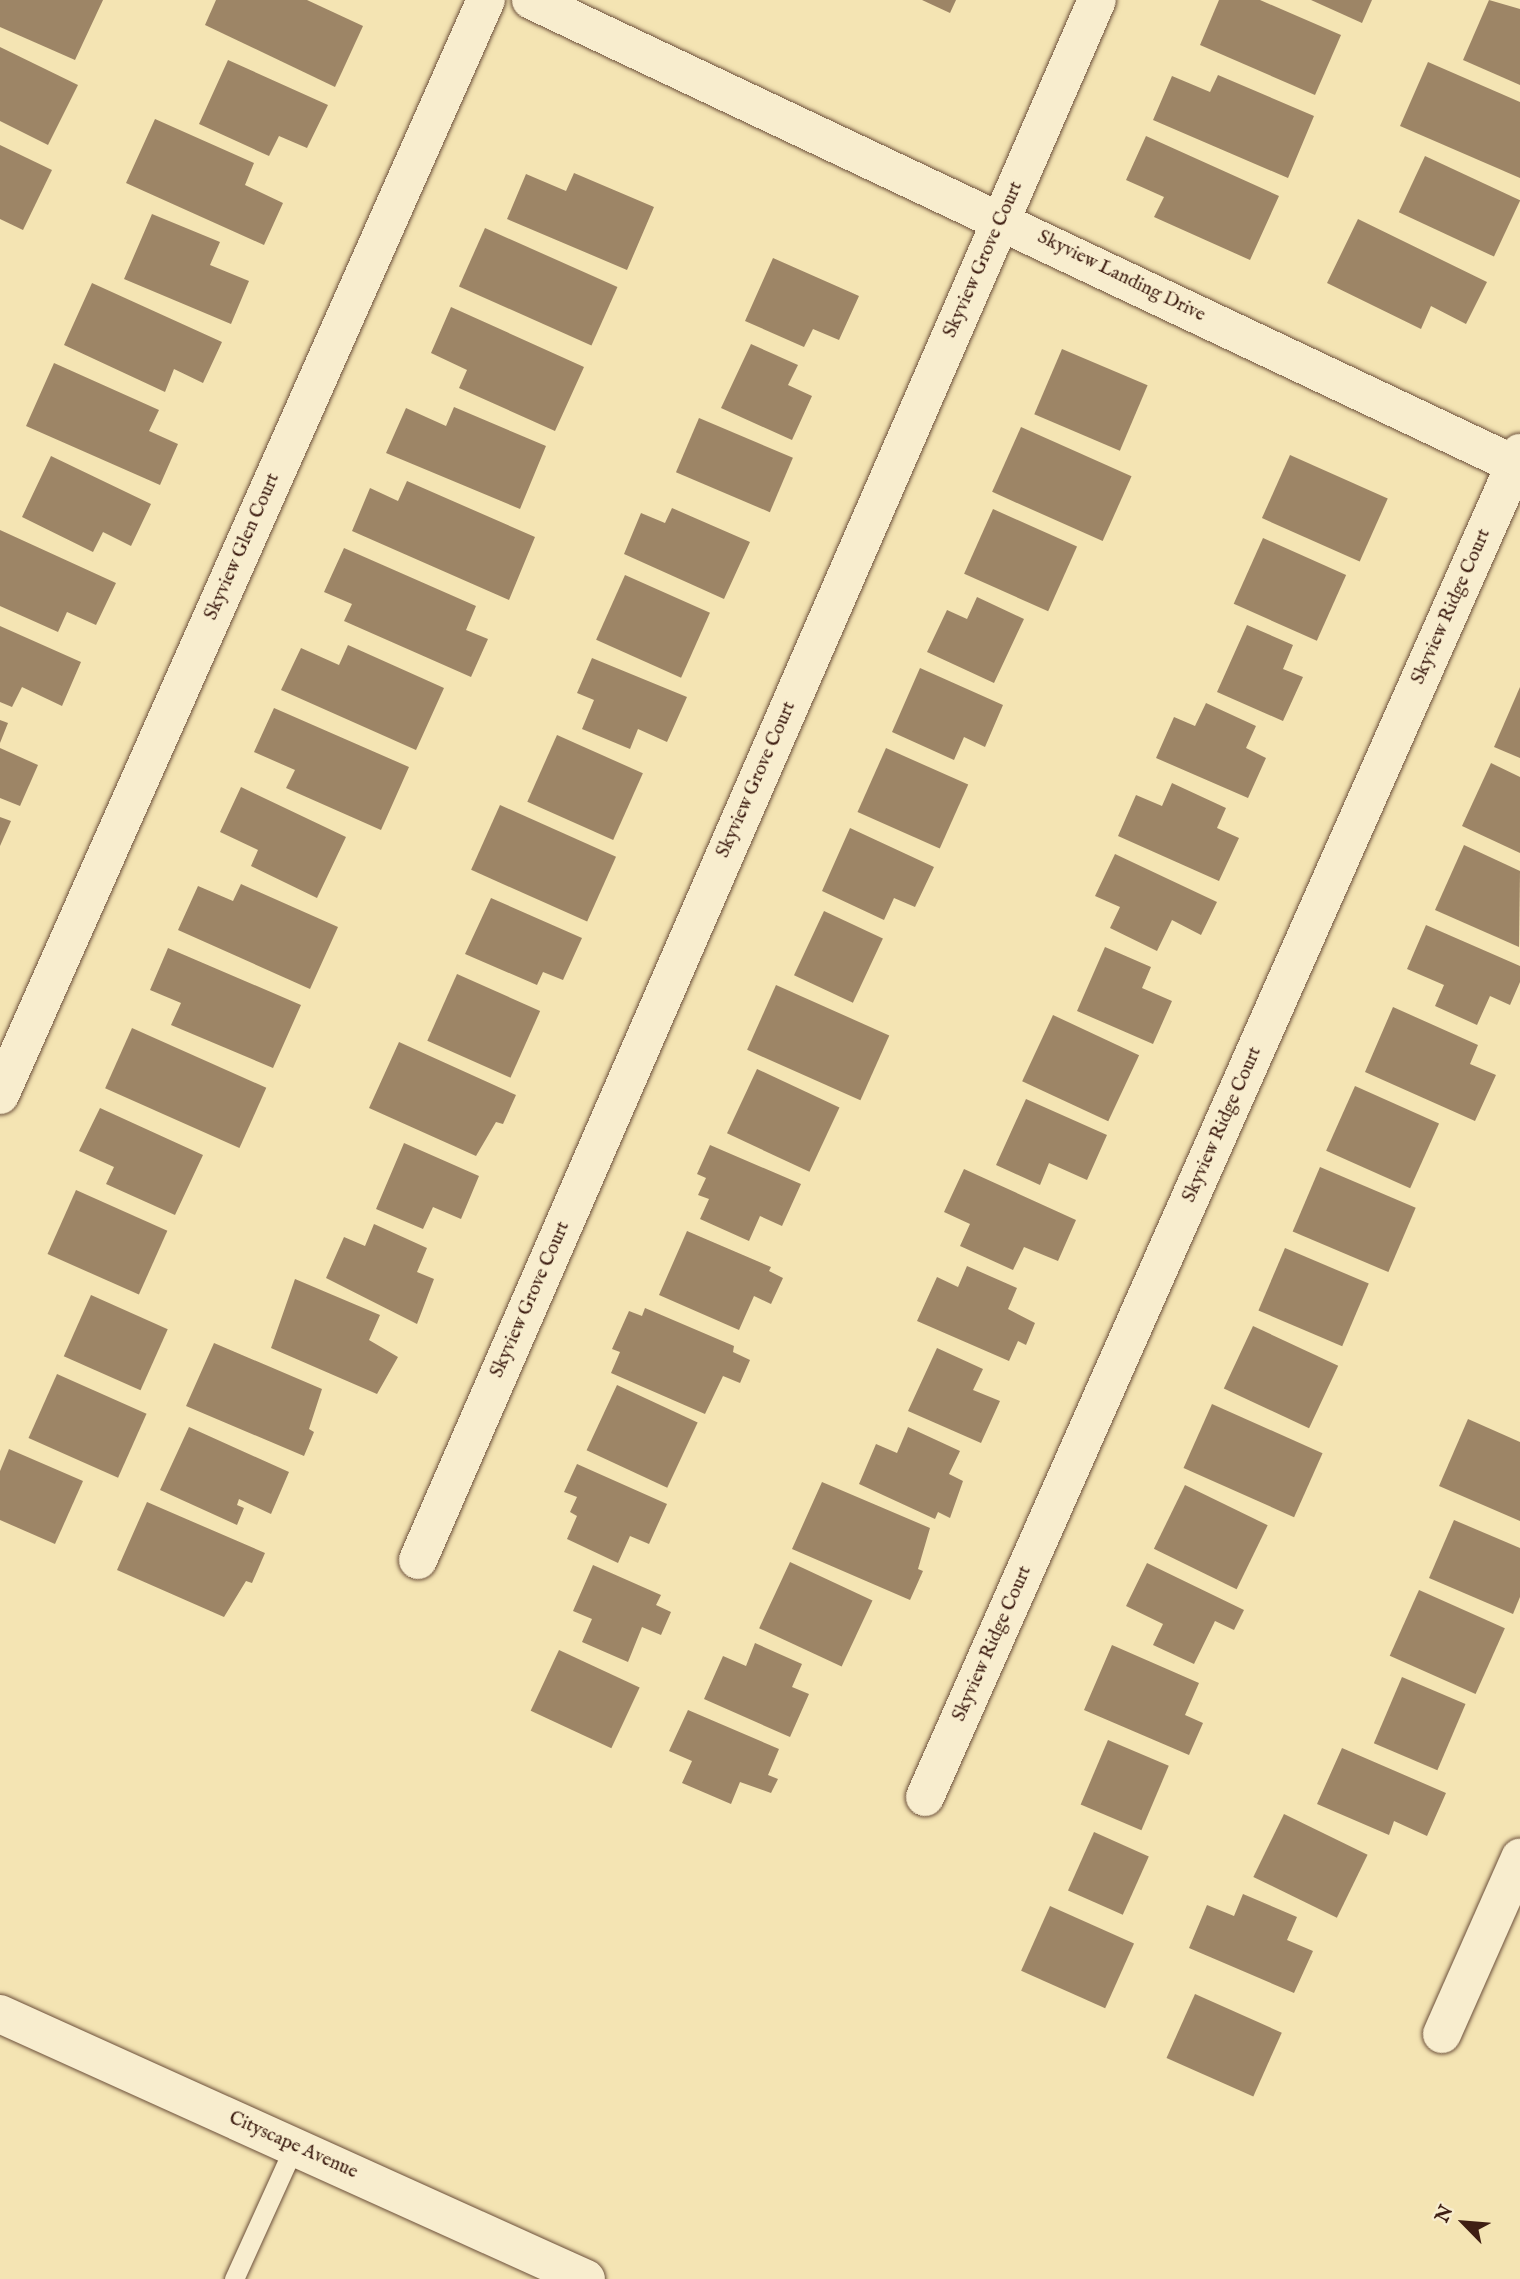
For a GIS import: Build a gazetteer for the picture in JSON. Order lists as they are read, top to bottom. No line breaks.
{"streets":{"street":["Skyview Grove Court","Skyview Landing Drive","Skyview Glen Court","Skyview Ridge Court","Cityscape Avenue"]},"crossings":[["Skyview Grove Court","Skyview Landing Drive"],["Skyview Landing Drive","Skyview Ridge Court"]],"north":"top left"}
